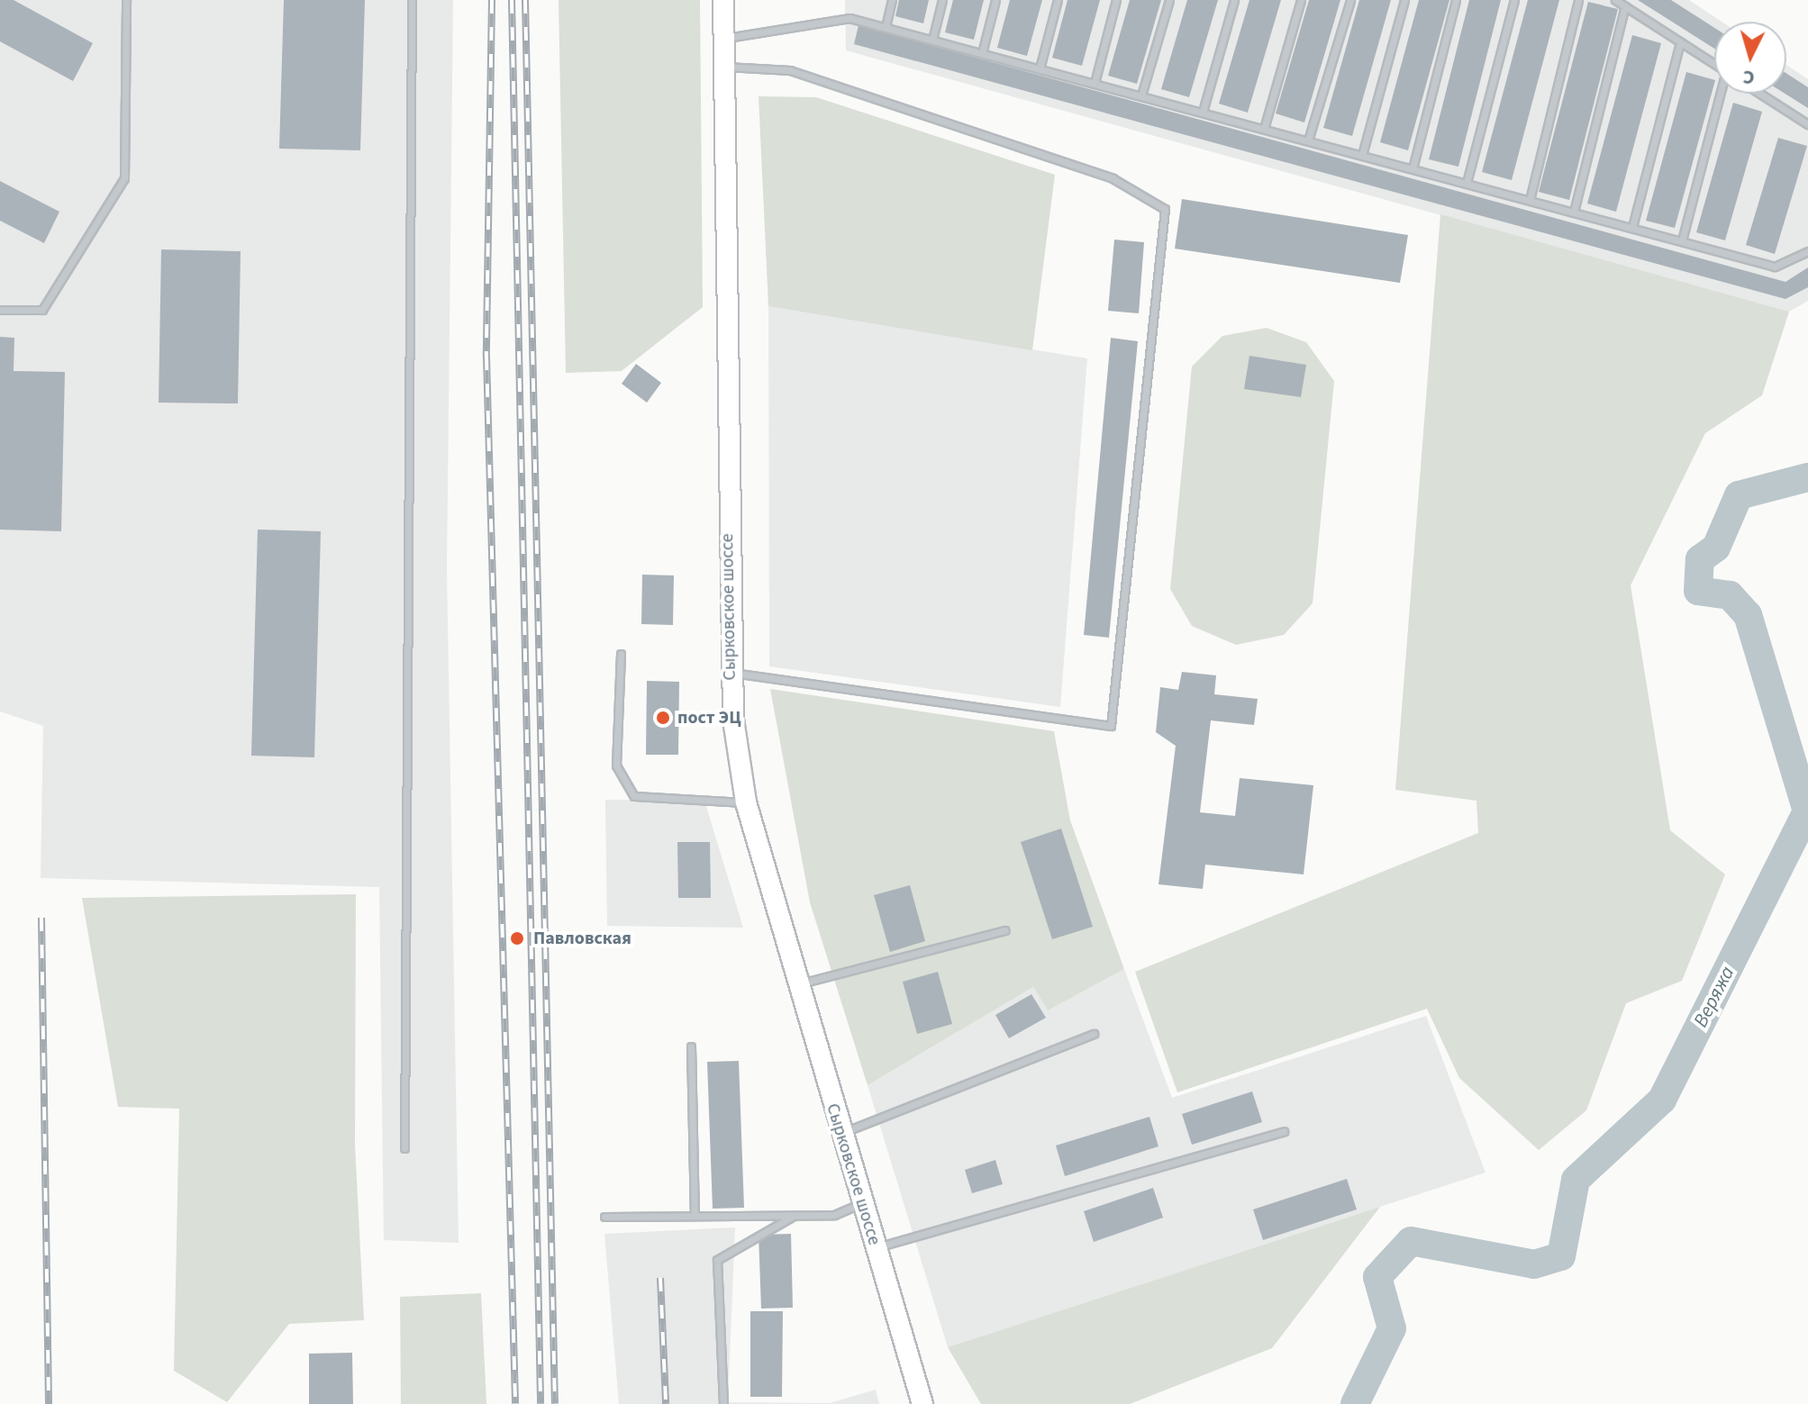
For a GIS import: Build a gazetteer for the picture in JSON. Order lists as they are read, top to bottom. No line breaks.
{"streets":{"main road":["Сырковское шоссе"]},"water":["Веряжа"],"places":["пост ЭЦ","Павловская"],"north":"bottom"}
